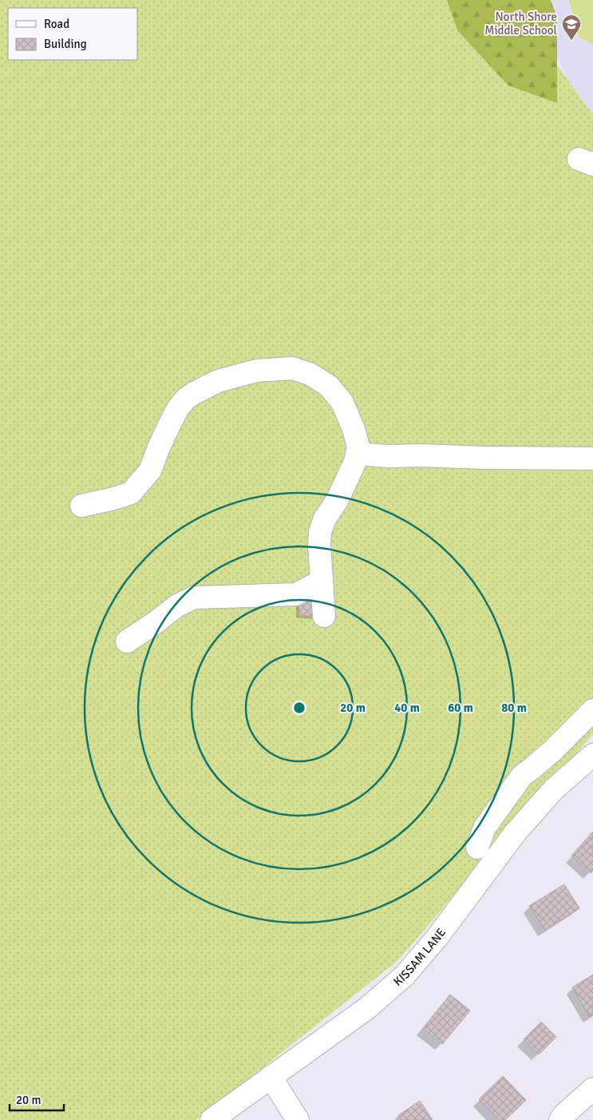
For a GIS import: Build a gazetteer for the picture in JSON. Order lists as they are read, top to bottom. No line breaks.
{"streets":{"street":["KISSAM LANE"]},"places":{"school or university":["North Shore Middle School"]},"legend":["Road","Building"],"scale_bar":"20 m","rings":["20 m","40 m","60 m","80 m"]}
